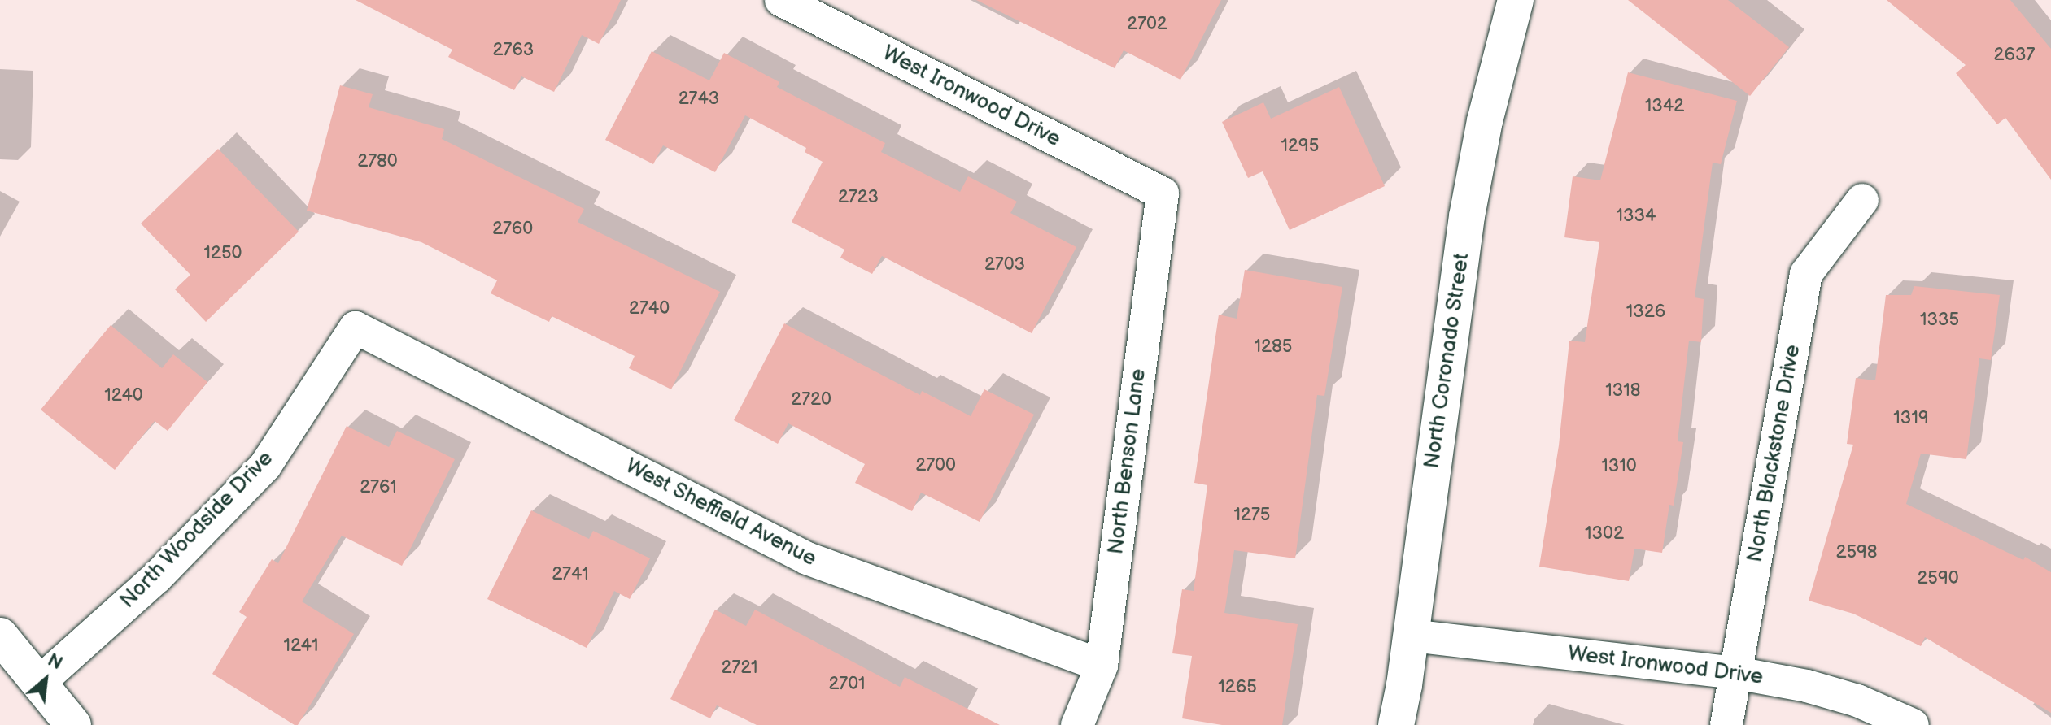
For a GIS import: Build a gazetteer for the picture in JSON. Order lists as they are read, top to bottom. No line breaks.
{"streets":{"street":["West Ironwood Drive","North Coronado Street","North Blackstone Drive","North Benson Lane","West Sheffield Avenue","North Woodside Drive"]},"crossings":[["West Ironwood Drive","North Coronado Street"],["West Ironwood Drive","North Blackstone Drive"],["West Ironwood Drive","North Benson Lane"],["North Benson Lane","West Sheffield Avenue"],["West Sheffield Avenue","North Woodside Drive"]],"house_numbers":["2702","2763","2637","2743","1342","1295","2780","2723","1334","2760","1250","2703","2740","1326","1335","1285","1318","1240","2720","1319","2700","1310","2761","1275","1302","2598","2741","2590","1241","2721","2701","1265"],"north":"top right"}
